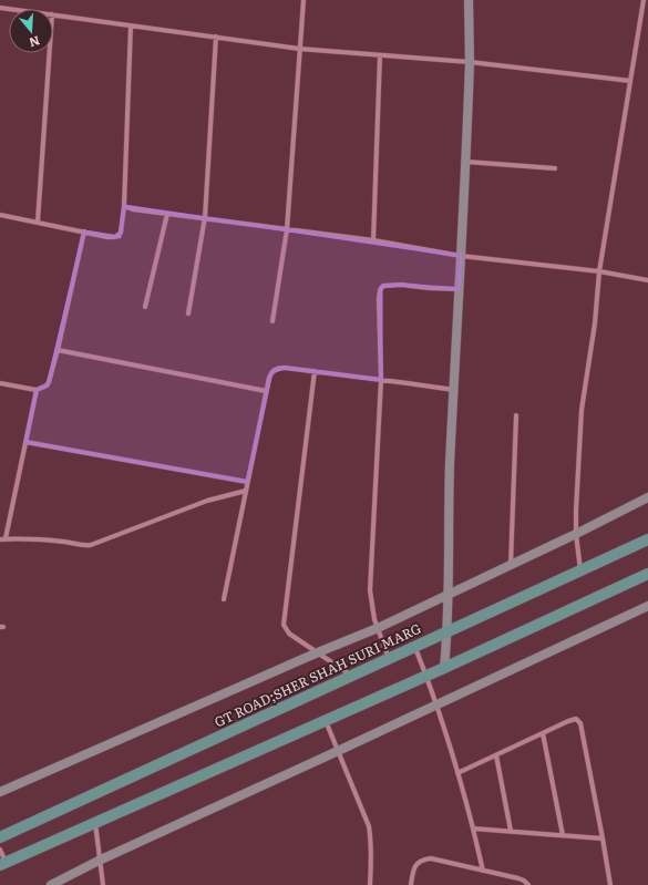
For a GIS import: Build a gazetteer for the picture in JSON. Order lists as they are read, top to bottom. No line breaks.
{"streets":{"main road":["GT ROAD;SHER SHAH SURI MARG"]},"north":"bottom"}
